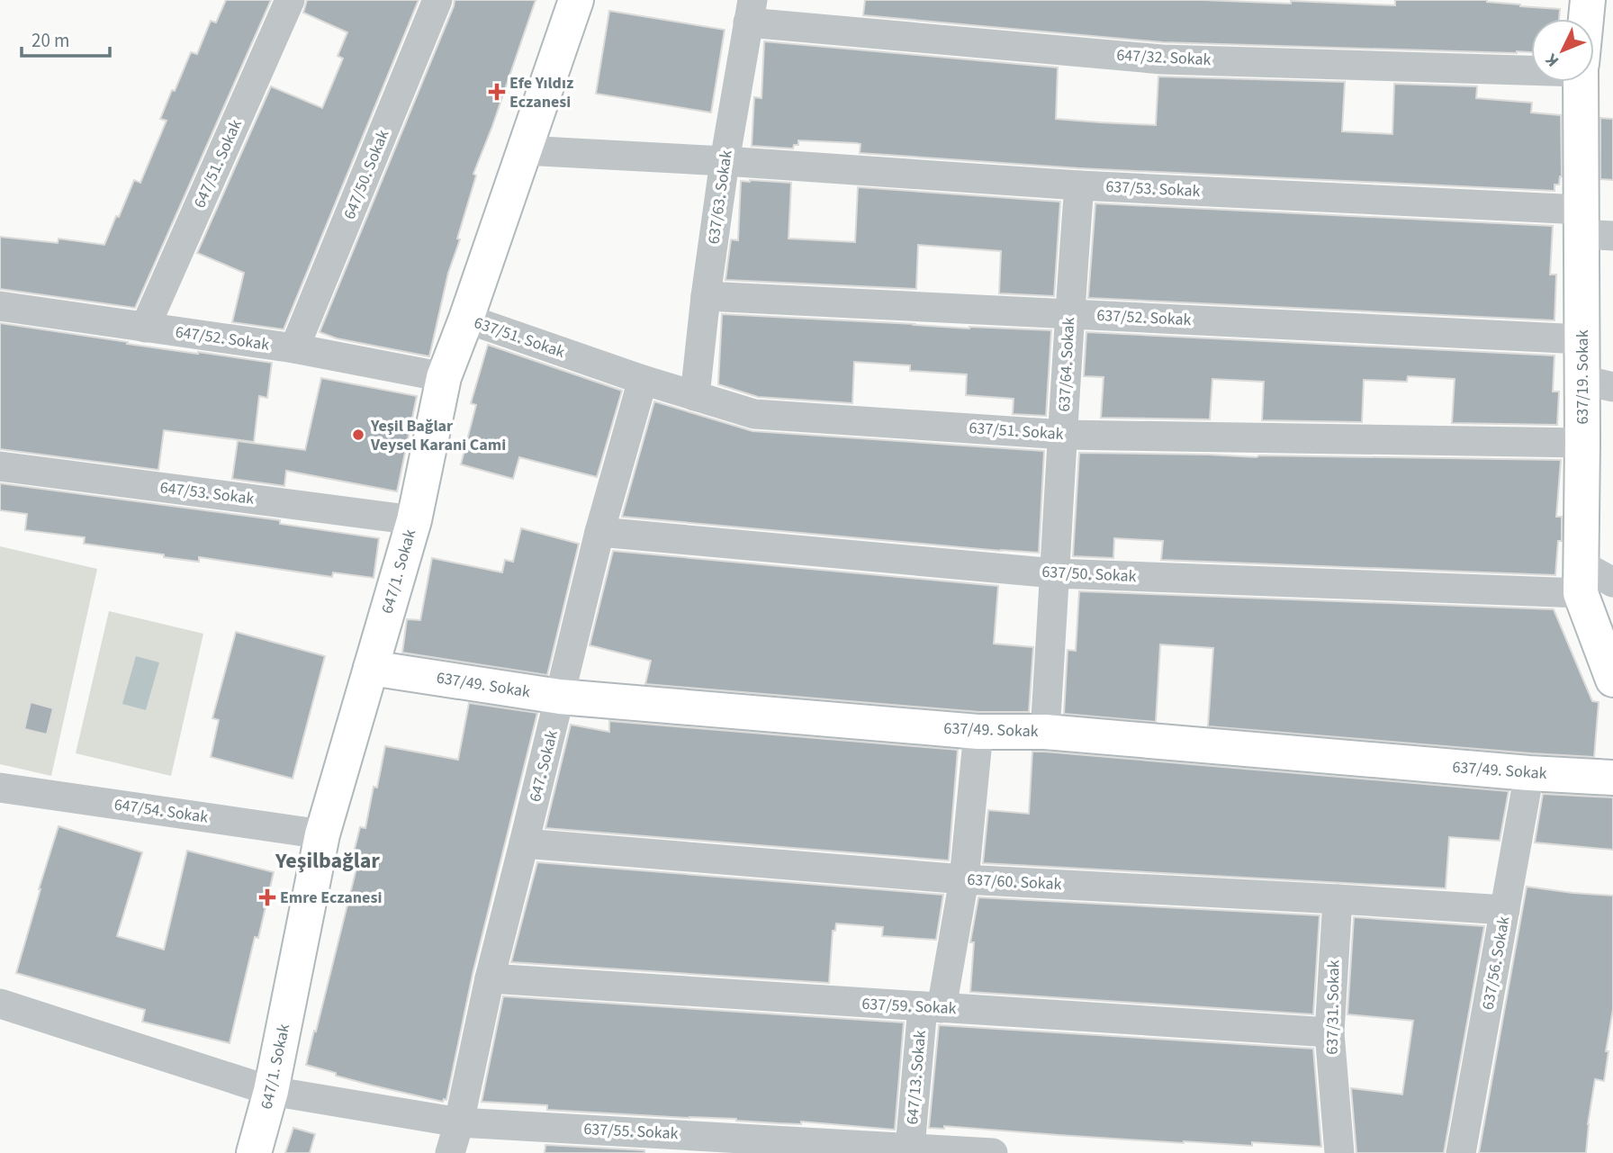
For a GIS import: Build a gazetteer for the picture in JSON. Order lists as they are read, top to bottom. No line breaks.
{"streets":{"street":["647/32. Sokak","647/51. Sokak","647/50. Sokak","637/53. Sokak","637/63. Sokak","637/52. Sokak","637/51. Sokak","647/52. Sokak","637/64. Sokak","637/19. Sokak","647/53. Sokak","647/1. Sokak","637/50. Sokak","637/49. Sokak","647. Sokak","647/54. Sokak","637/60. Sokak","637/56. Sokak","637/59. Sokak","637/31. Sokak","647/13. Sokak","637/55. Sokak"]},"crossings":[["647/32. Sokak","637/63. Sokak"],["647/51. Sokak","647/52. Sokak"],["647/50. Sokak","647/52. Sokak"],["637/53. Sokak","637/63. Sokak"],["637/53. Sokak","637/64. Sokak"],["637/53. Sokak","637/19. Sokak"],["637/53. Sokak","647/1. Sokak"],["637/63. Sokak","637/52. Sokak"],["637/63. Sokak","637/51. Sokak"],["637/52. Sokak","637/64. Sokak"],["637/52. Sokak","637/19. Sokak"],["637/51. Sokak","637/64. Sokak"],["637/51. Sokak","637/19. Sokak"],["637/51. Sokak","647/1. Sokak"],["637/51. Sokak","647. Sokak"],["647/52. Sokak","647/1. Sokak"],["637/64. Sokak","637/50. Sokak"],["637/64. Sokak","637/49. Sokak"],["637/19. Sokak","637/50. Sokak"],["647/53. Sokak","647/1. Sokak"],["647/1. Sokak","637/49. Sokak"],["647/1. Sokak","647/54. Sokak"],["647/1. Sokak","637/55. Sokak"],["637/50. Sokak","647. Sokak"],["637/49. Sokak","647. Sokak"],["637/49. Sokak","637/56. Sokak"],["637/49. Sokak","647/13. Sokak"],["647. Sokak","637/60. Sokak"],["647. Sokak","637/59. Sokak"],["647. Sokak","637/55. Sokak"],["637/60. Sokak","637/56. Sokak"],["637/60. Sokak","637/31. Sokak"],["637/60. Sokak","647/13. Sokak"],["637/59. Sokak","637/31. Sokak"],["637/59. Sokak","647/13. Sokak"],["647/13. Sokak","637/55. Sokak"]],"districts":["Yeşilbağlar"],"places":{"health":["Efe Yıldız Eczanesi","Emre Eczanesi"],"other":["Yeşil Bağlar Veysel Karani Cami"]},"scale_bar":"20 m","north":"bottom left"}
